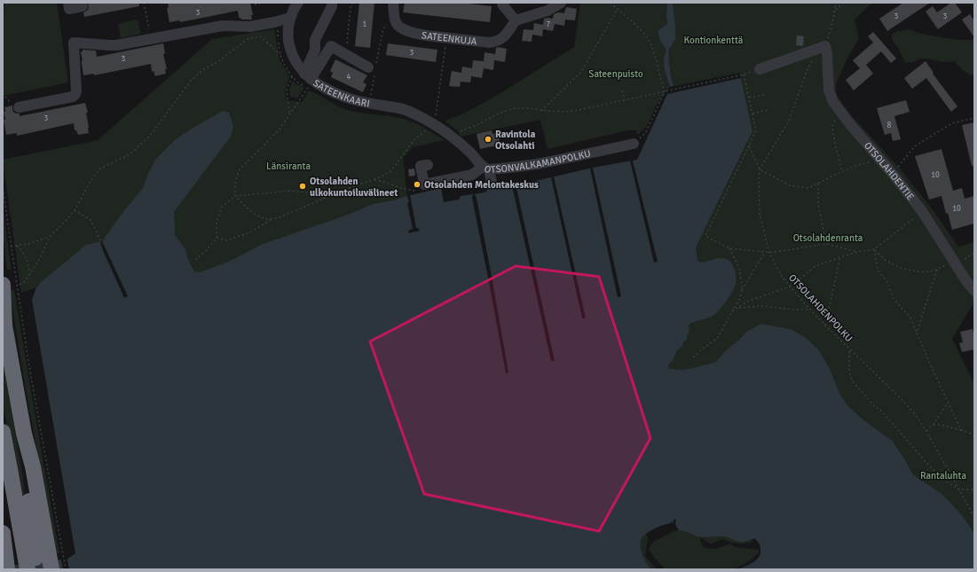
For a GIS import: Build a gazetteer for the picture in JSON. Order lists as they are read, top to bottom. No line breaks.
{"streets":{"street":["SATEENKUJA","SATEENKAARI","OTSONVALKAMANPOLKU","OTSOLAHDENTIE"],"path":["OTSOLAHDENPOLKU"]},"crossings":[["SATEENKAARI","OTSONVALKAMANPOLKU"]],"parks":["Kontionkenttä","Sateenpuisto","Länsiranta","Otsolahdenranta","Rantaluhta"],"places":["Ravintola Otsolahti","Otsolahden Melontakeskus","Otsolahden ulkokuntoiluvälineet"],"house_numbers":["3","3","3","1","7","3","3","4","3","8","10","10"]}
